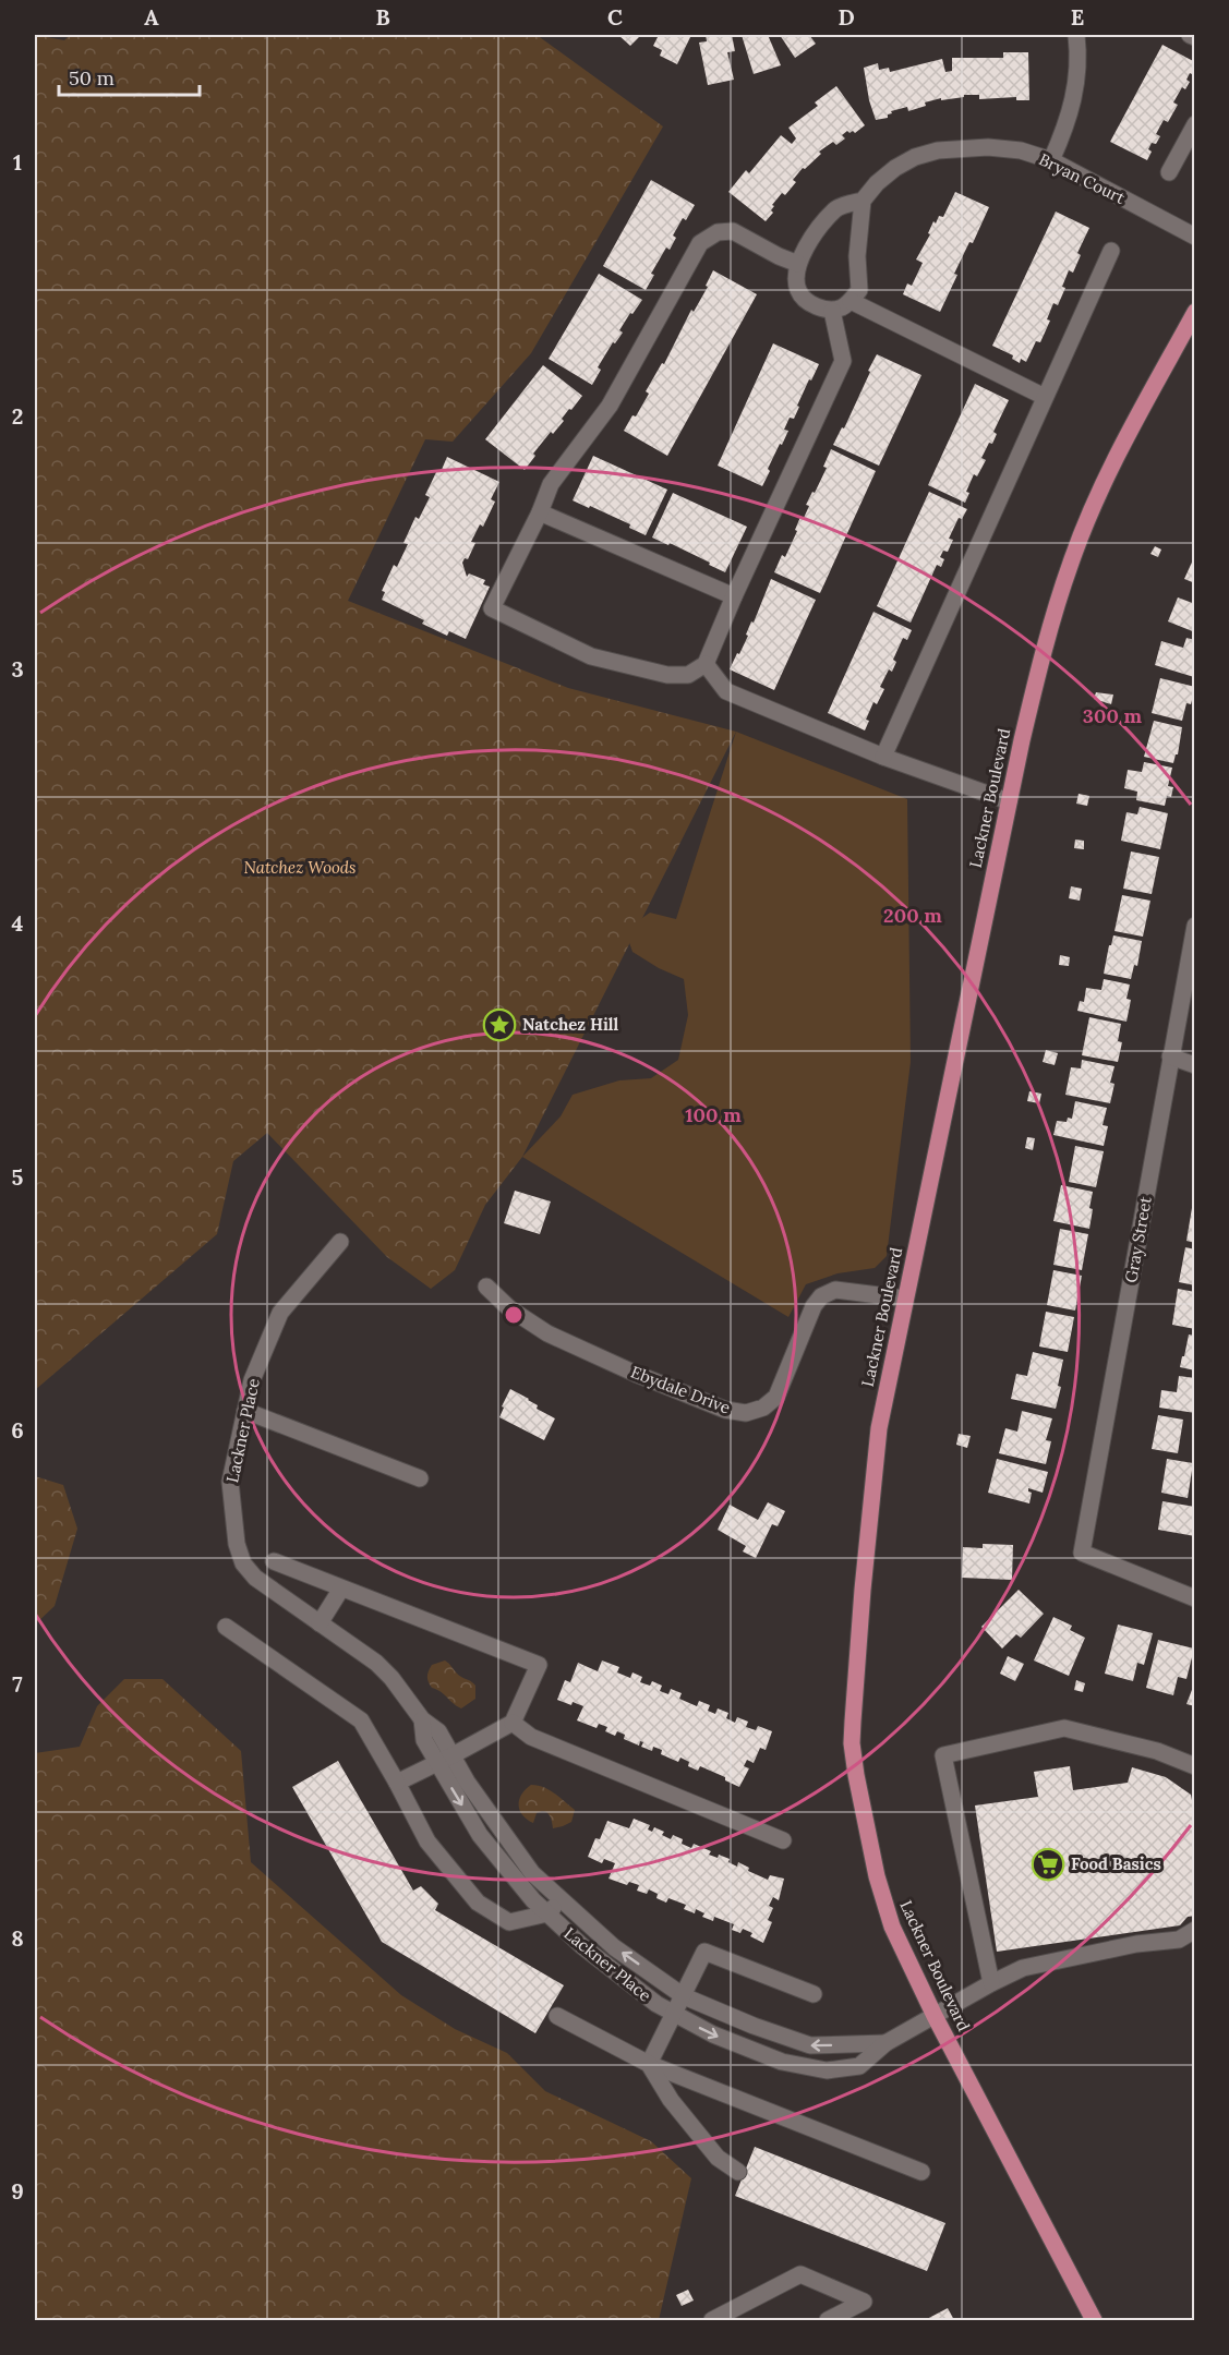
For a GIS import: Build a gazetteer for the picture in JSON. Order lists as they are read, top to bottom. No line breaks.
{"streets":{"main road":["Lackner Boulevard"],"street":["Bryan Court","Gray Street","Ebydale Drive","Lackner Place"]},"crossings":[["Lackner Boulevard","Ebydale Drive"],["Lackner Boulevard","Lackner Place"]],"parks":["Natchez Woods"],"places":{"place":["Natchez Hill"],"supermarket":["Food Basics"]},"scale_bar":"50 m","grid":{"columns":["A","B","C","D","E"],"rows":["1","2","3","4","5","6","7","8","9"]},"rings":["300 m","200 m","100 m"]}
